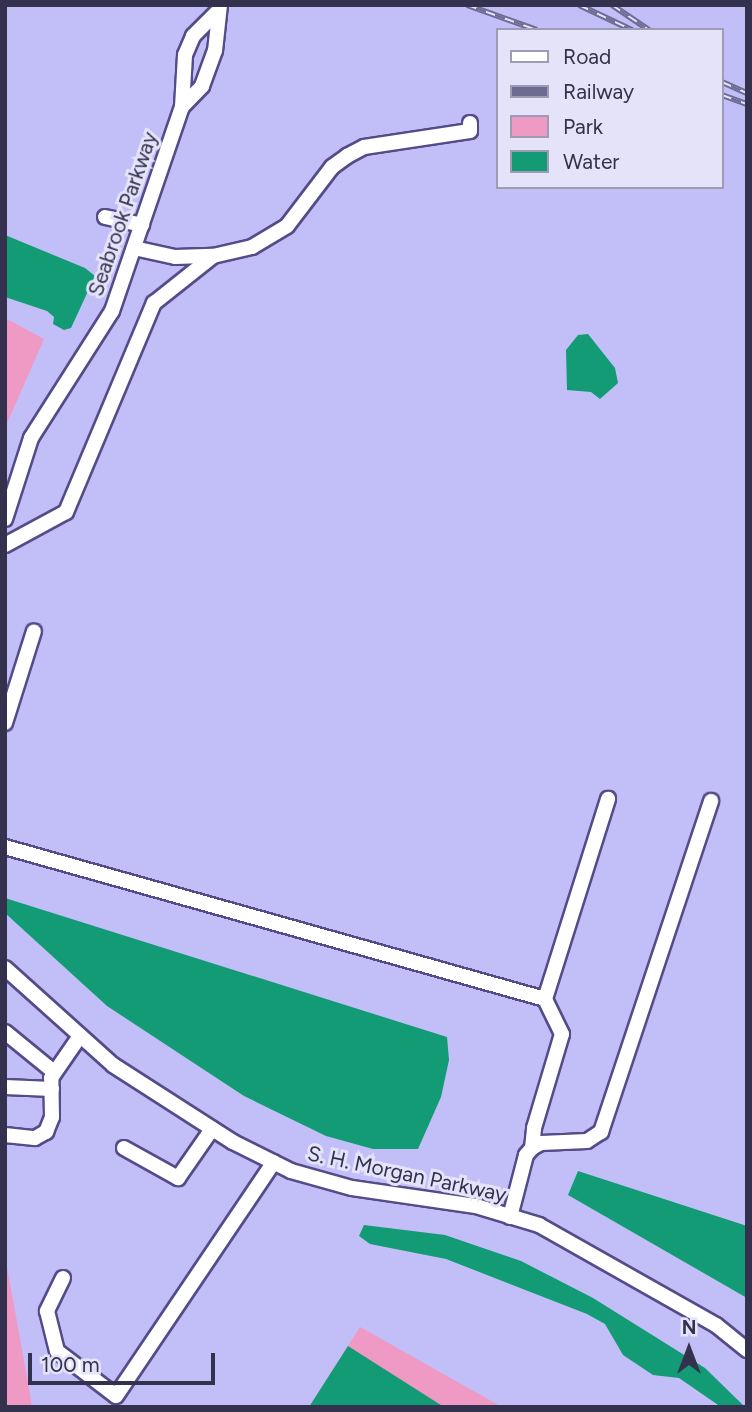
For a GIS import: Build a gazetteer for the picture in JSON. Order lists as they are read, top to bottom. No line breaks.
{"streets":{"street":["Seabrook Parkway","S. H. Morgan Parkway"]},"legend":["Road","Railway","Park","Water"],"scale_bar":"100 m","north":"top"}
